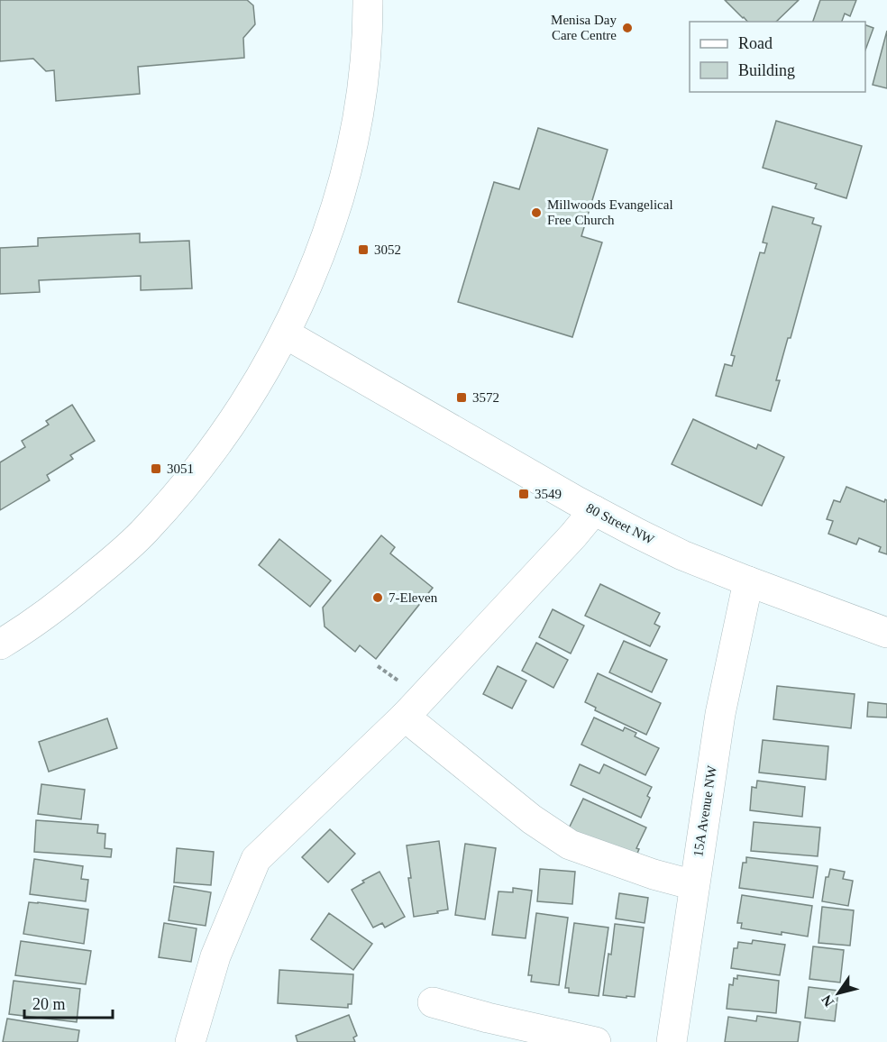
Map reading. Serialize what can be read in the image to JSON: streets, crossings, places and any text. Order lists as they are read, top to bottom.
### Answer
{
  "streets": {
    "street": ["80 Street NW", "15A Avenue NW"]
  },
  "crossings": [
    ["80 Street NW", "15A Avenue NW"]
  ],
  "places": {
    "other": ["Menisa Day Care Centre", "Millwoods Evangelical Free Church", "7-Eleven"],
    "transit": [
      "3052",
      "3572",
      "3051",
      "3549"
    ]
  },
  "legend": ["Road", "Building"],
  "scale_bar": "20 m",
  "north": "bottom left"
}
